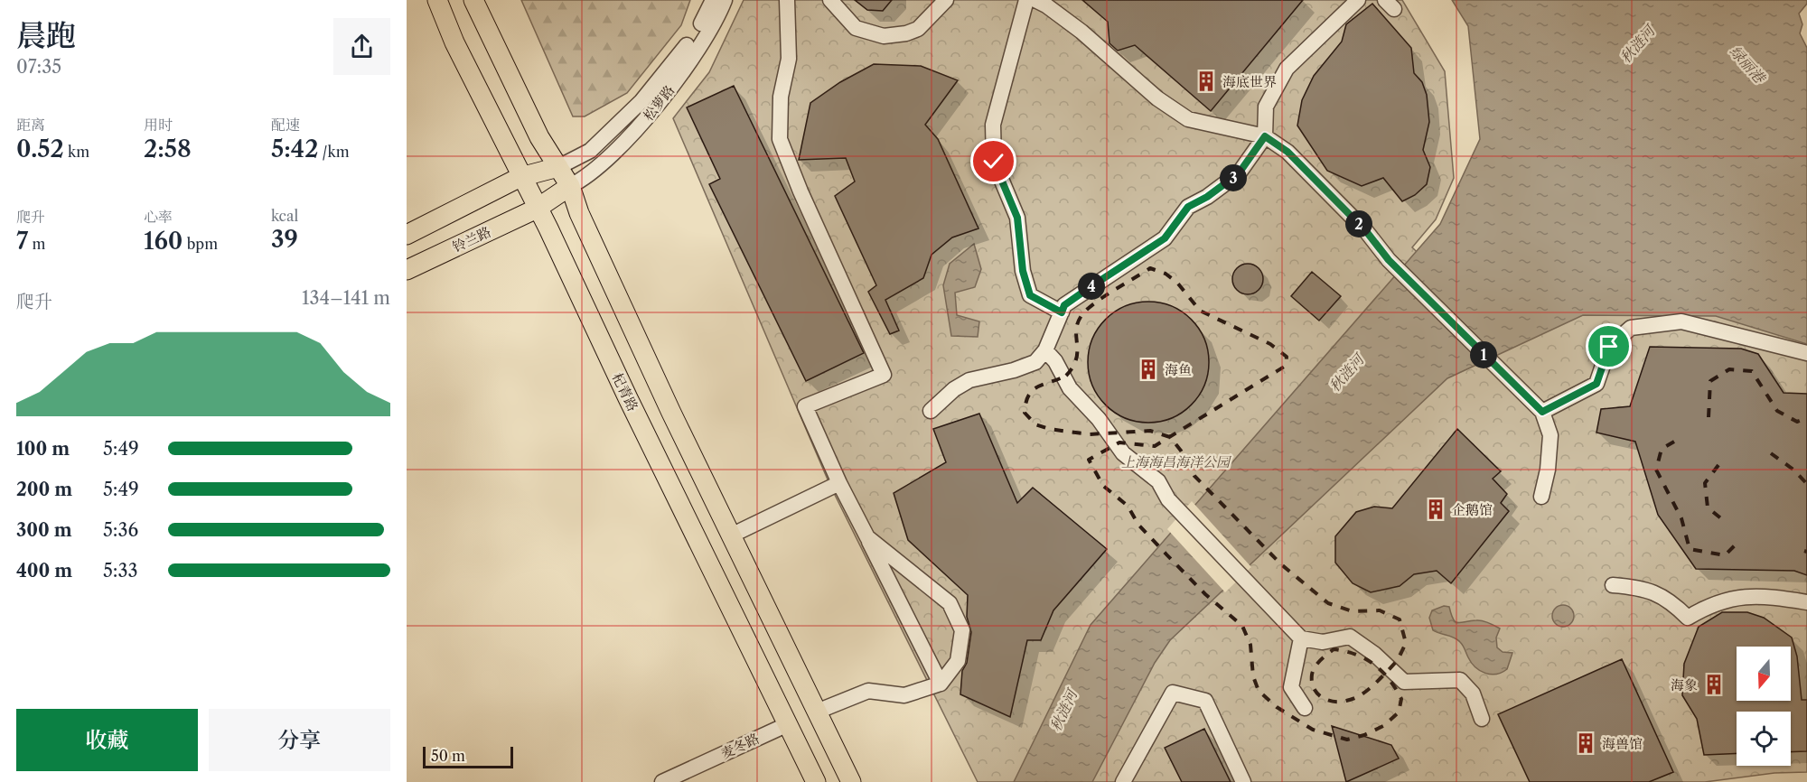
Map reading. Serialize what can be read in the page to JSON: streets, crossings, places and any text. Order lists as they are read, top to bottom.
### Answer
{
  "streets": {
    "main road": ["铃兰路", "杞青路"],
    "street": ["松萝路", "麦冬路"]
  },
  "crossings": [
    ["松萝路", "铃兰路"],
    ["铃兰路", "杞青路"],
    ["杞青路", "麦冬路"]
  ],
  "water": ["秋涟河", "绿丽港"],
  "parks": ["上海海昌海洋公园"],
  "places": {
    "building": [
      "海底世界",
      "海鱼",
      "企鹅馆",
      "海象",
      "海兽馆"
    ]
  },
  "scale_bar": "50 m",
  "north": "bottom",
  "page": {
    "heading": ["晨跑", "07:35"],
    "stats": [
      ["距离", "0.52 km"],
      ["用时", "2:58"],
      ["配速", "5:42 /km"],
      ["爬升", "7 m"],
      ["心率", "160 bpm"],
      ["kcal", "39"]
    ],
    "pins": [
      "3",
      "2",
      "4",
      "1"
    ],
    "chart": ["爬升", "134–141 m"],
    "list": [
      {
        "name": "100 m",
        "note": "5:49"
      },
      {
        "name": "200 m",
        "note": "5:49"
      },
      {
        "name": "300 m",
        "note": "5:36"
      },
      {
        "name": "400 m",
        "note": "5:33"
      }
    ],
    "buttons": ["收藏", "分享"],
    "scale": "50 m"
  }
}
